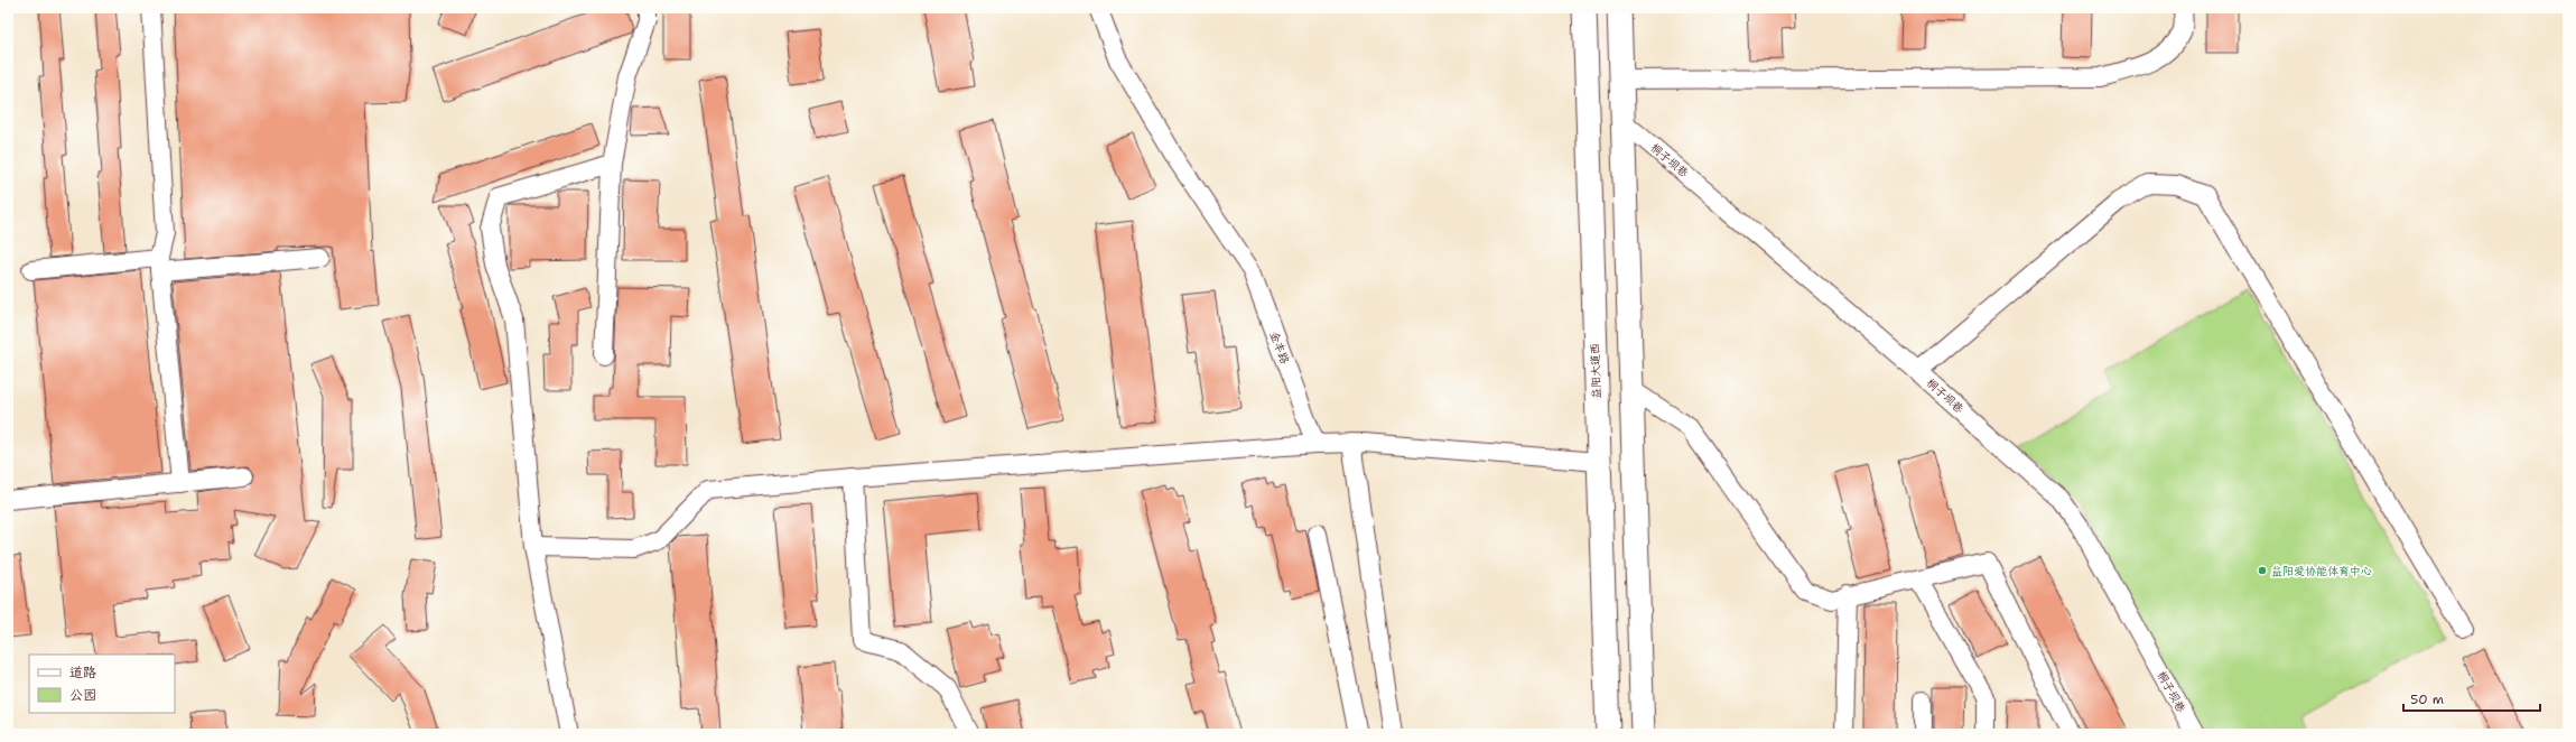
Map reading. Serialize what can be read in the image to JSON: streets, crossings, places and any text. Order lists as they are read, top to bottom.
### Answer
{
  "streets": {
    "main road": ["益阳大道西"],
    "street": ["桐子坝巷", "金丰路"]
  },
  "places": ["益阳爱协能体育中心"],
  "legend": ["道路", "公园"],
  "scale_bar": "50 m"
}
